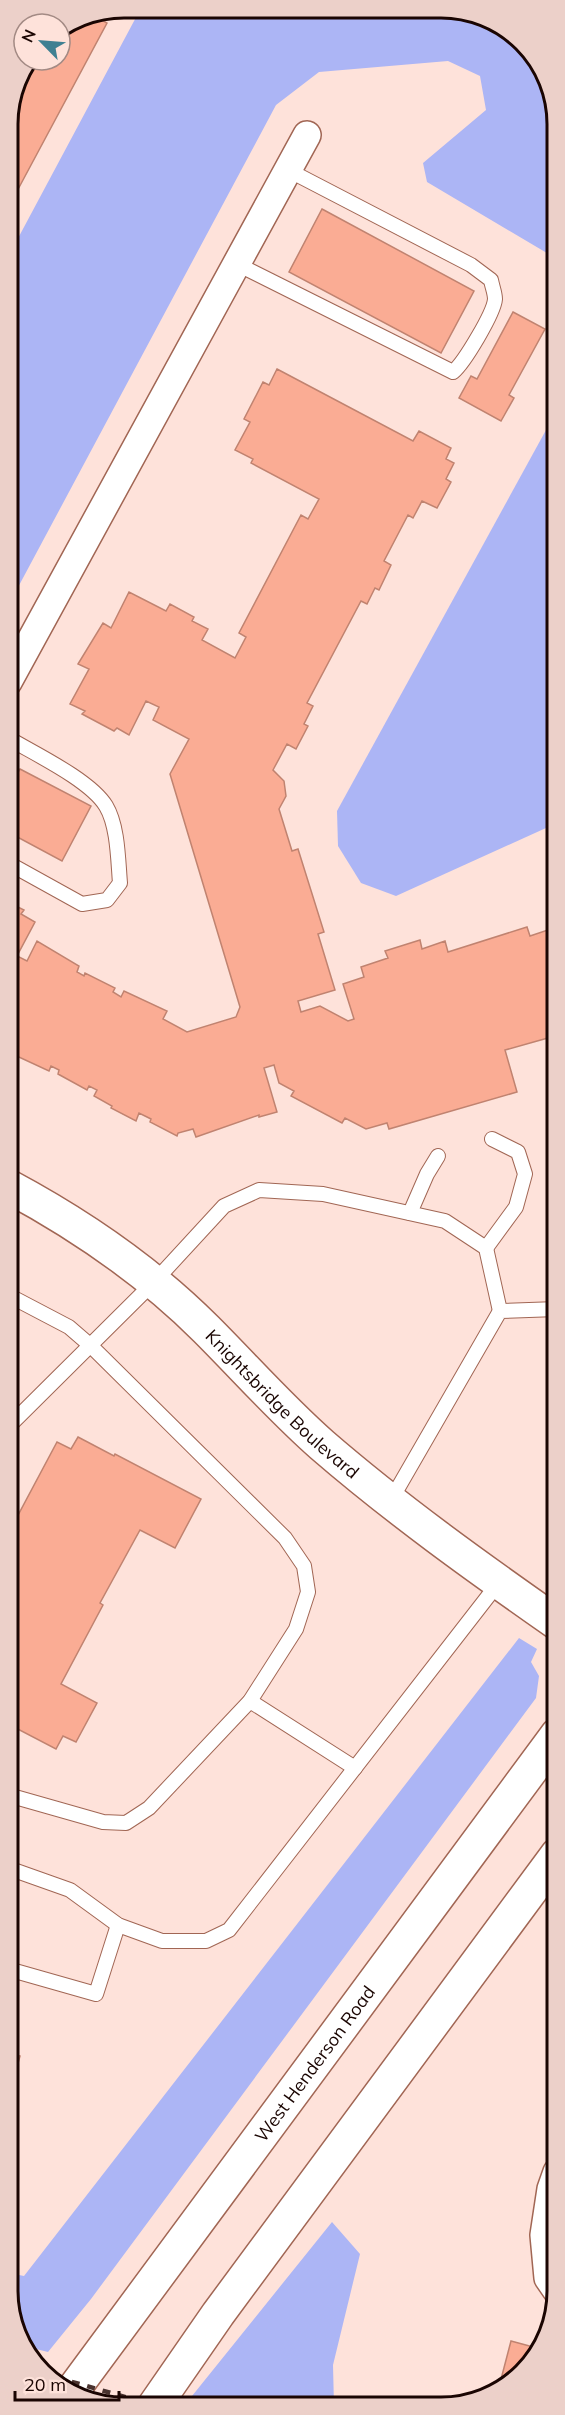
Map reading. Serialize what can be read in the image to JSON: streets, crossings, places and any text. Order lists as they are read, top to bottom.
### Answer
{
  "streets": {
    "main road": ["Knightsbridge Boulevard", "West Henderson Road"]
  },
  "scale_bar": "20 m",
  "north": "top left"
}
